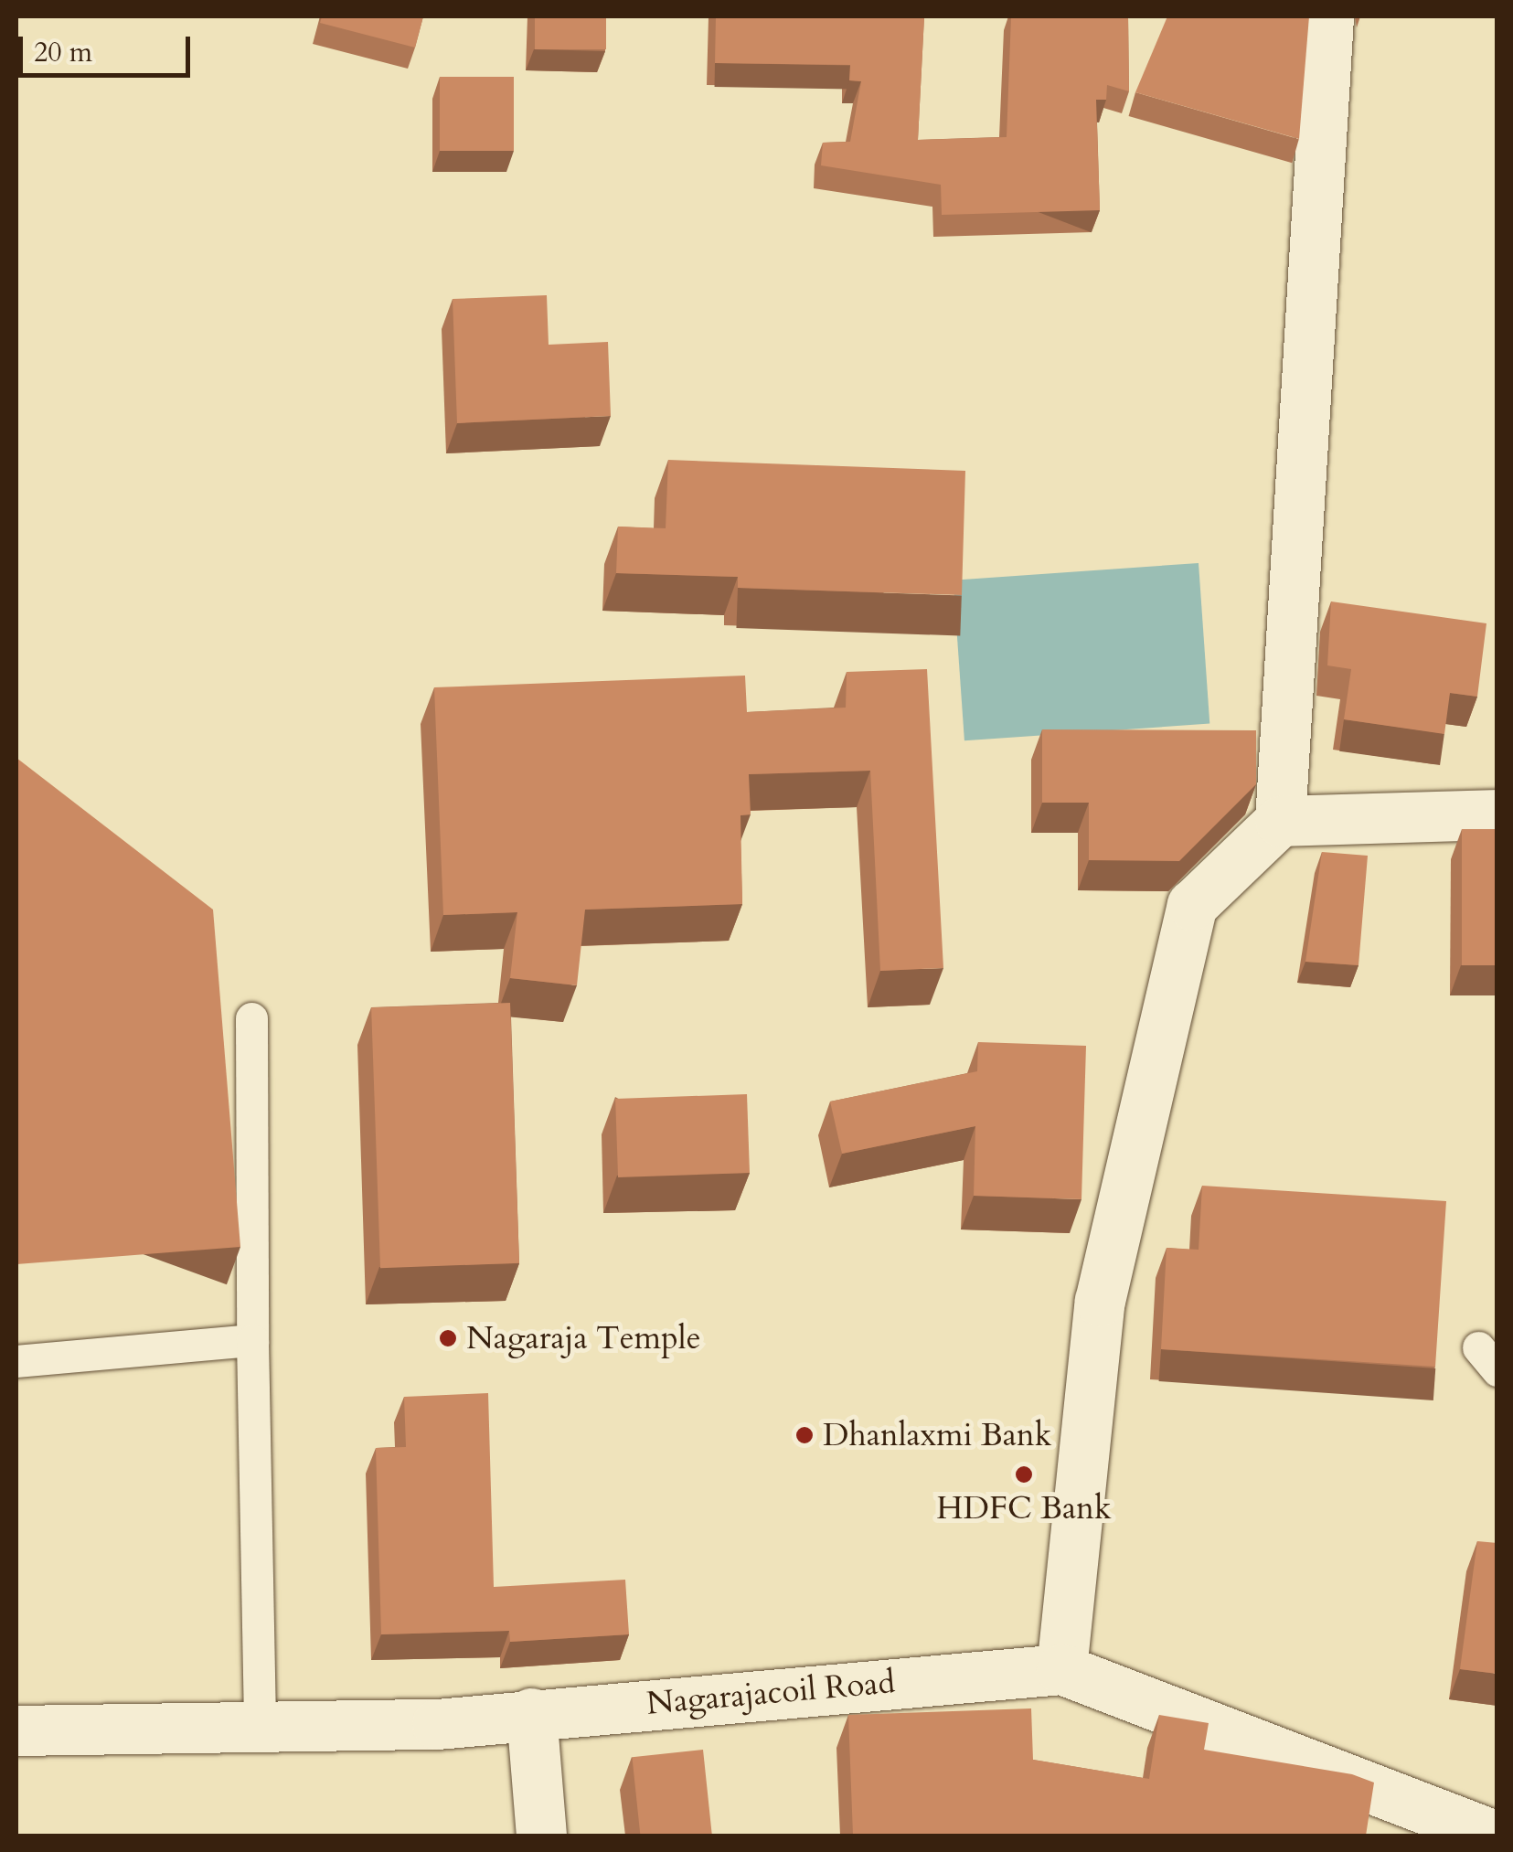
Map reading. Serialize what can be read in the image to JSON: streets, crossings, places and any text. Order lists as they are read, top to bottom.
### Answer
{
  "streets": {
    "street": ["Nagarajacoil Road"]
  },
  "places": ["Nagaraja Temple", "Dhanlaxmi Bank", "HDFC Bank"],
  "scale_bar": "20 m"
}
